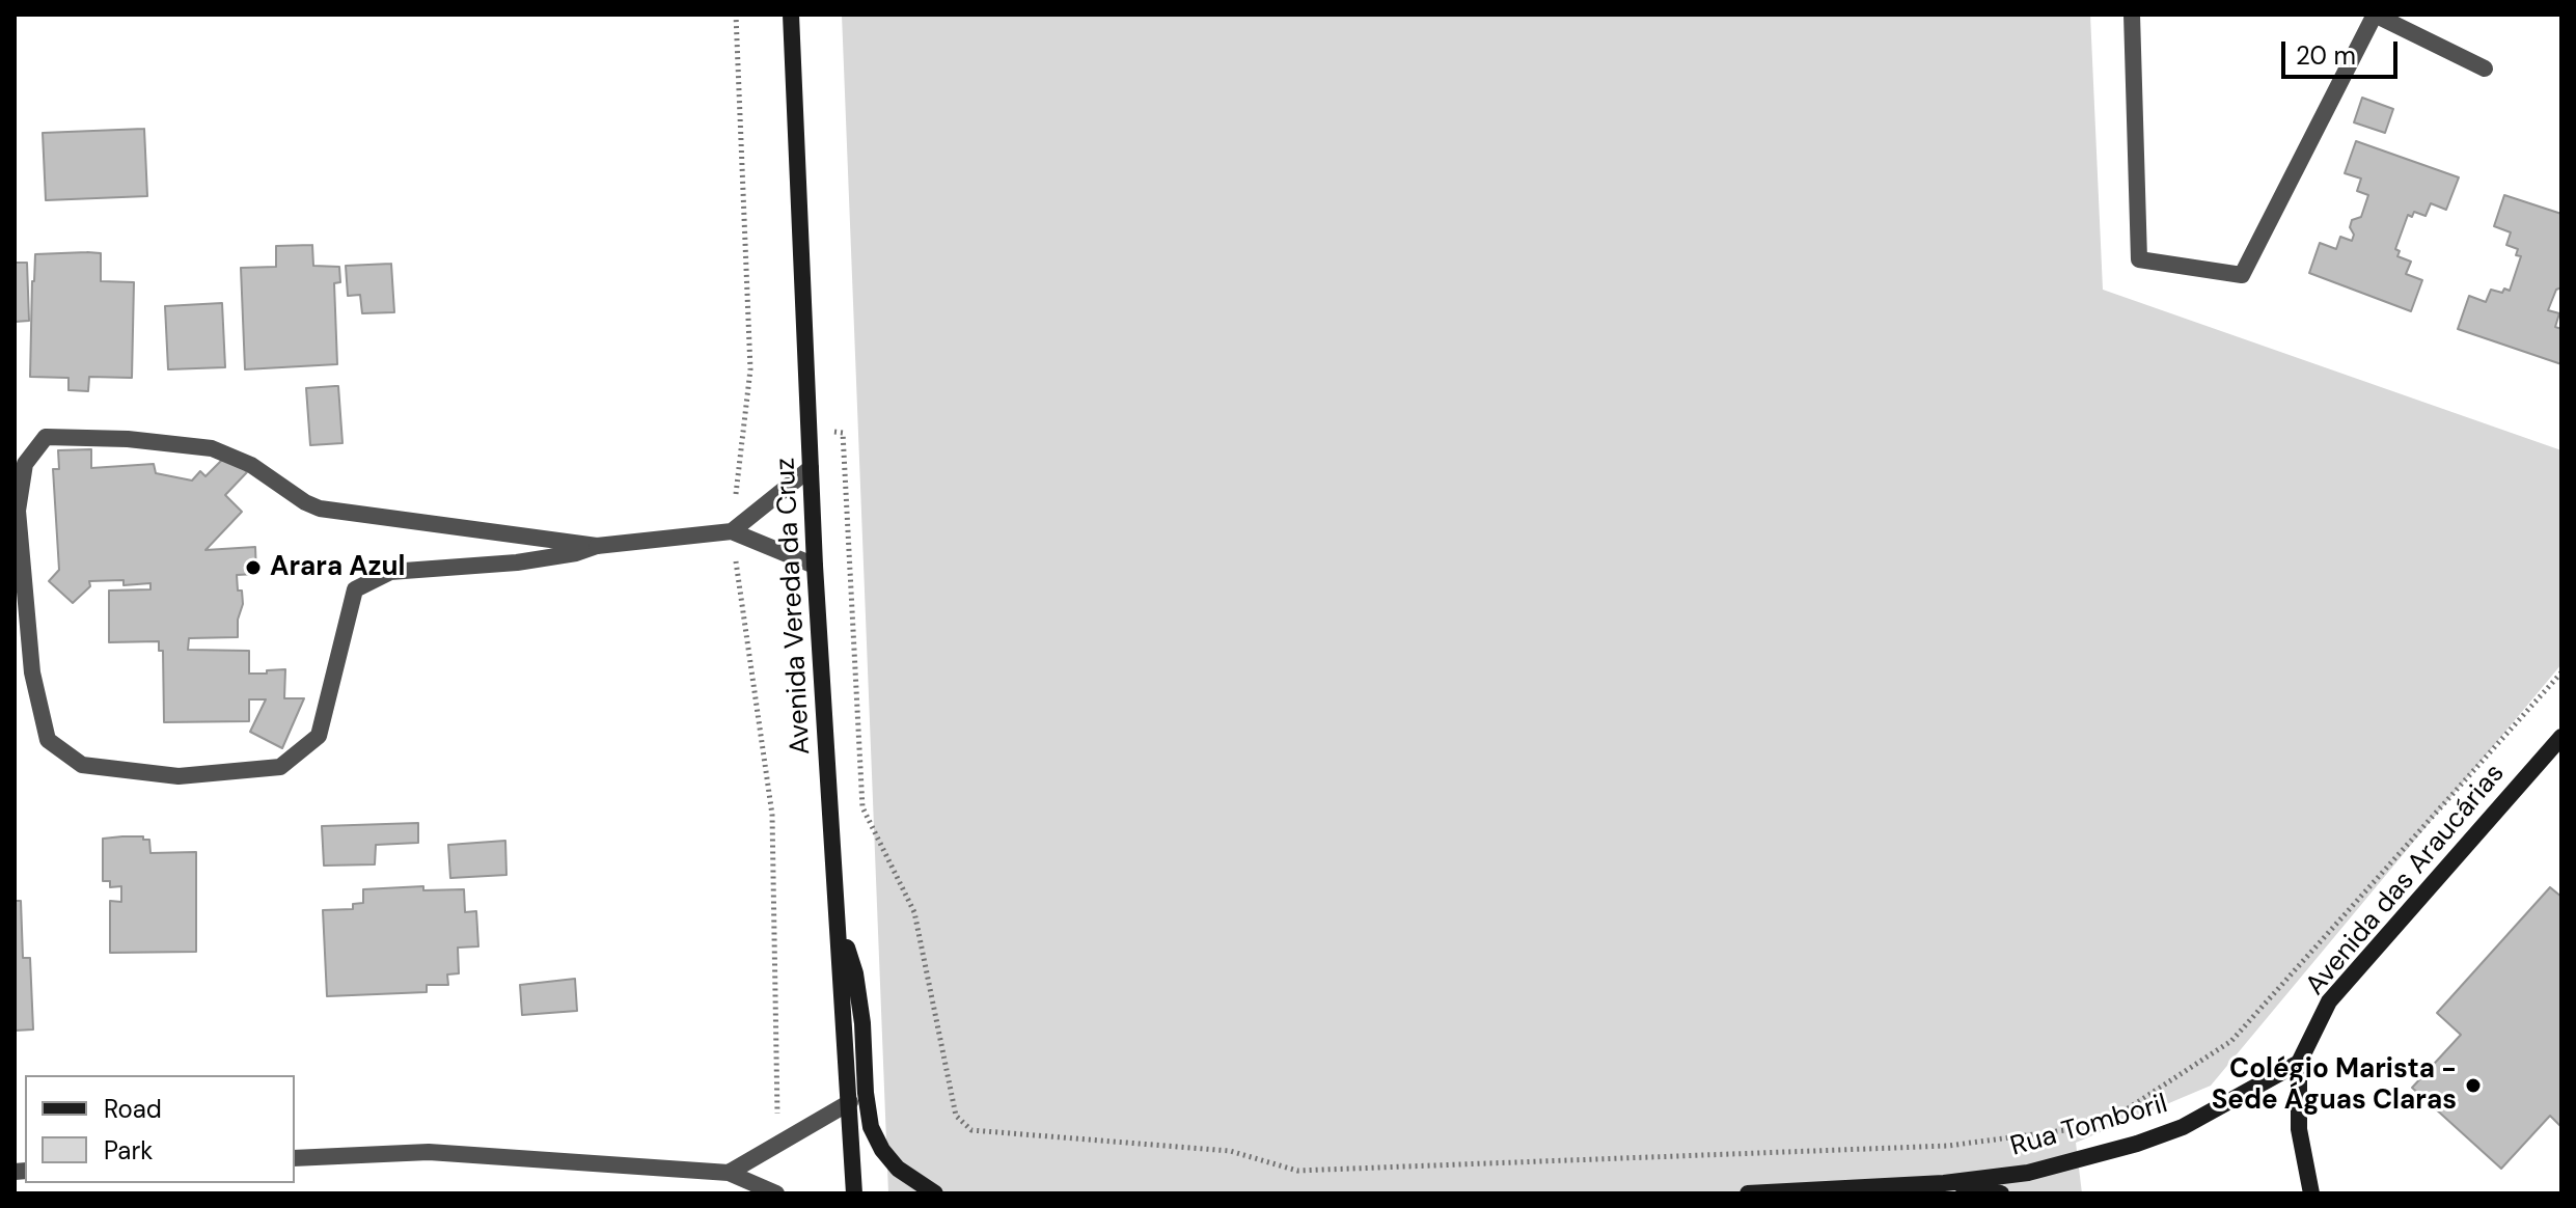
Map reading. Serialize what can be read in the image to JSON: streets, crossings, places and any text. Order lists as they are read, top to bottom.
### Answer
{
  "streets": {
    "street": ["Avenida Vereda da Cruz", "Avenida das Araucárias", "Rua Tomboril"]
  },
  "crossings": [
    ["Avenida das Araucárias", "Rua Tomboril"]
  ],
  "places": ["Arara Azul", "Colégio Marista - Sede Águas Claras"],
  "legend": ["Road", "Park"],
  "scale_bar": "20 m"
}
